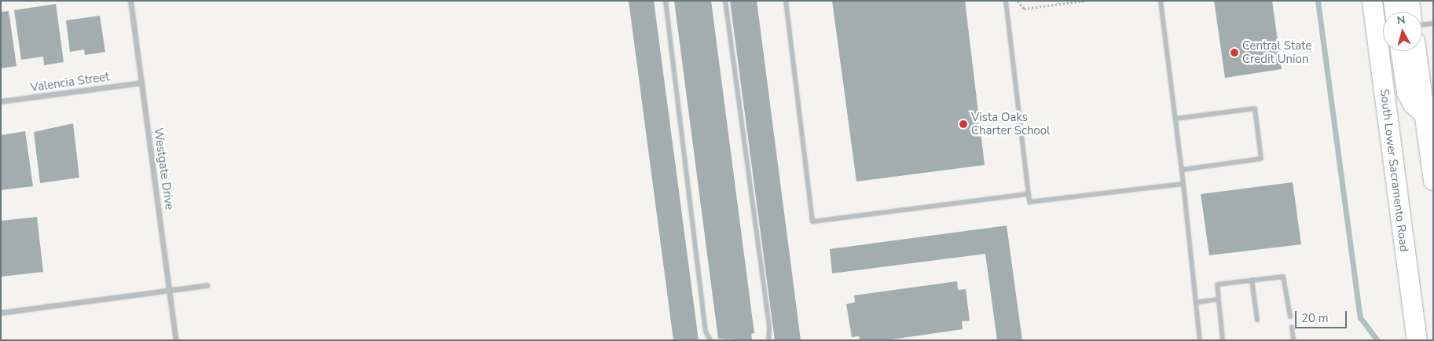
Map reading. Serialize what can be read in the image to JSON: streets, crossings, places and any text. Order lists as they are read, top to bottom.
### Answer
{
  "streets": {
    "main road": ["South Lower Sacramento Road"],
    "street": ["Valencia Street", "Westgate Drive"]
  },
  "crossings": [
    ["Valencia Street", "Westgate Drive"]
  ],
  "places": ["Central State Credit Union", "Vista Oaks Charter School"],
  "scale_bar": "20 m",
  "north": "top"
}
